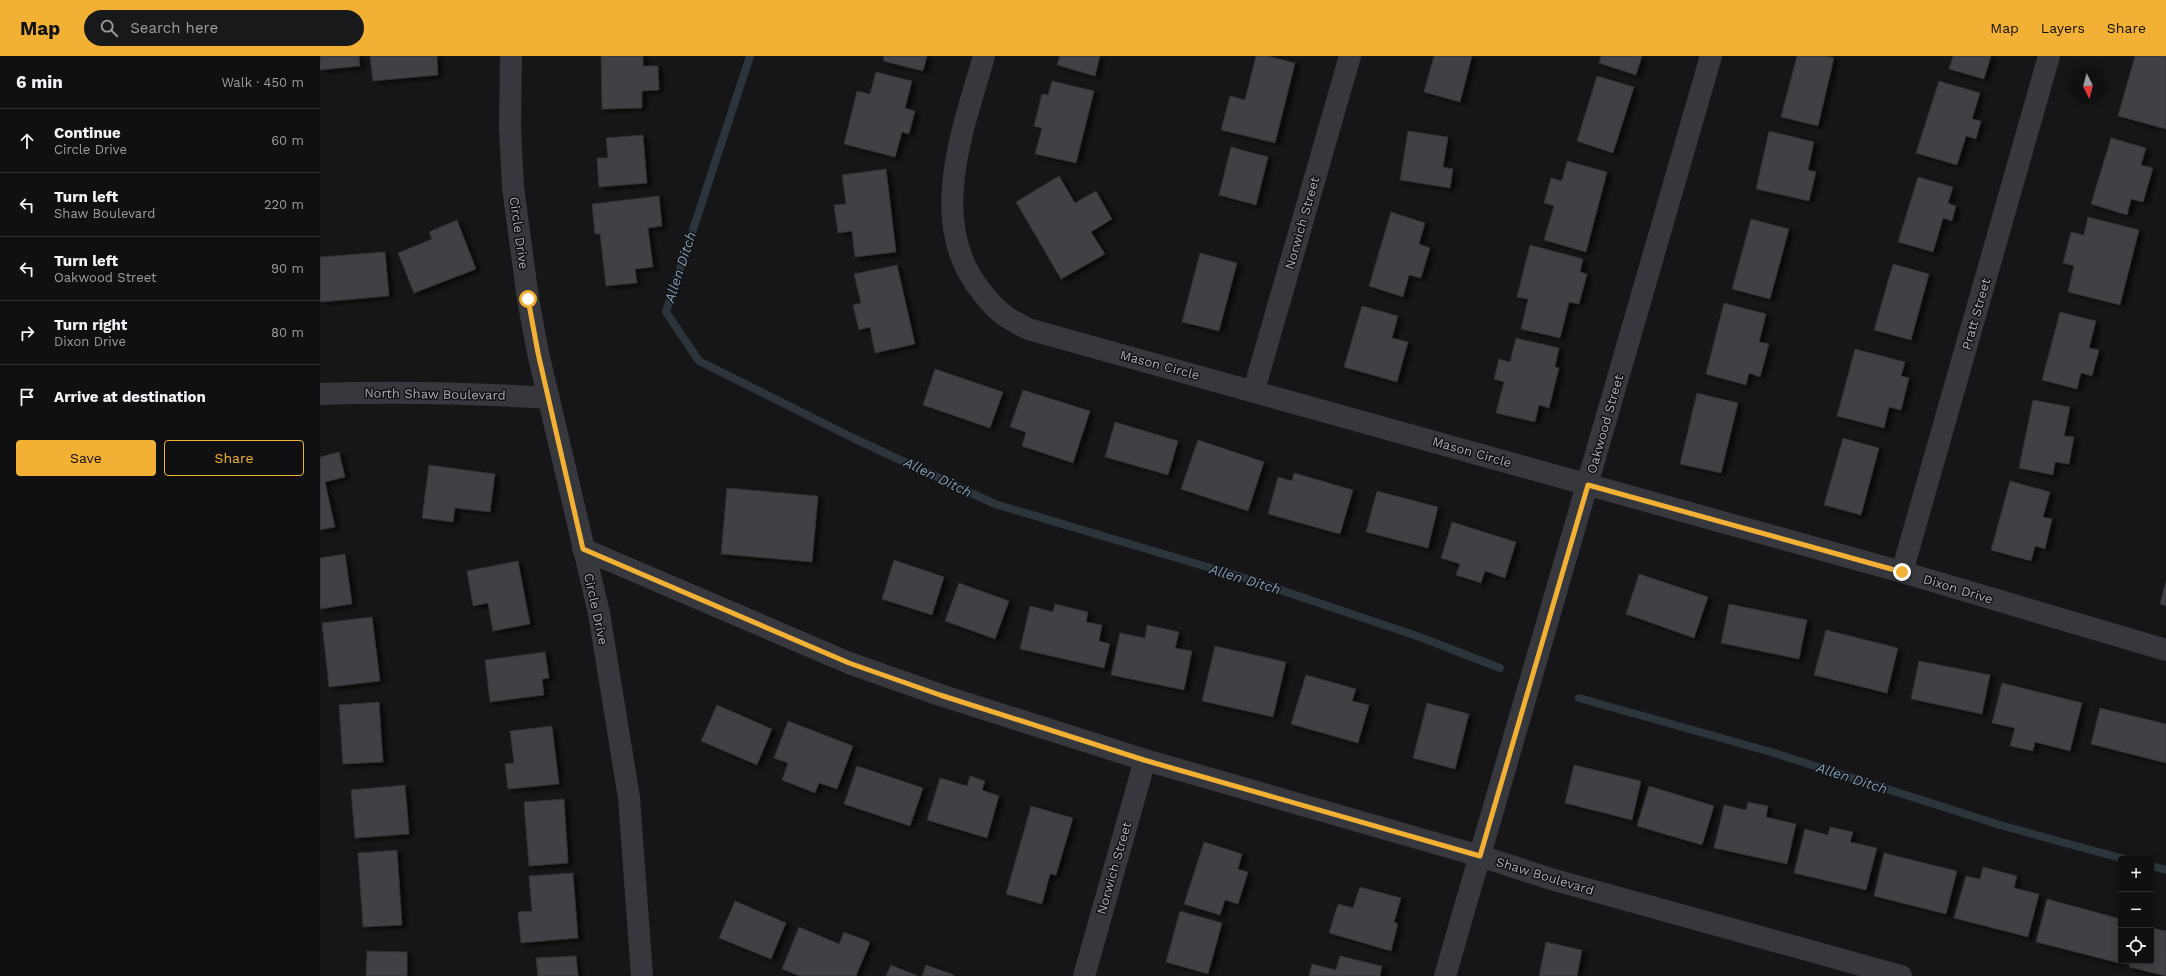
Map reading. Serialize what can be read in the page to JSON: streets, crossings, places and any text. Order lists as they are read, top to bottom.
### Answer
{
  "streets": {
    "street": [
      "Norwich Street",
      "Circle Drive",
      "Pratt Street",
      "Mason Circle",
      "North Shaw Boulevard",
      "Oakwood Street",
      "Dixon Drive",
      "Shaw Boulevard"
    ]
  },
  "crossings": [
    ["Norwich Street", "Mason Circle"],
    ["Norwich Street", "Shaw Boulevard"],
    ["Circle Drive", "North Shaw Boulevard"],
    ["Circle Drive", "Shaw Boulevard"],
    ["Pratt Street", "Dixon Drive"],
    ["Mason Circle", "Oakwood Street"],
    ["Mason Circle", "Dixon Drive"],
    ["Oakwood Street", "Dixon Drive"],
    ["Oakwood Street", "Shaw Boulevard"]
  ],
  "water": ["Allen Ditch"],
  "north": "bottom",
  "page": {
    "header": "Map",
    "search": "Search here",
    "nav": ["Map", "Layers", "Share"],
    "heading": ["6 min", "Walk · 450 m"],
    "list": [
      ["Continue", "Circle Drive", "60 m"],
      ["Turn left", "Shaw Boulevard", "220 m"],
      ["Turn left", "Oakwood Street", "90 m"],
      ["Turn right", "Dixon Drive", "80 m"],
      "Arrive at destination"
    ],
    "buttons": ["Save", "Share"],
    "map_buttons": ["+", "−"]
  }
}
